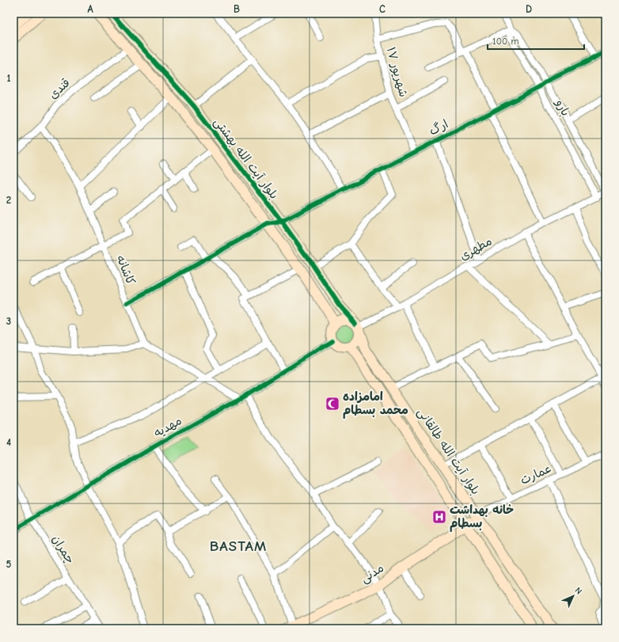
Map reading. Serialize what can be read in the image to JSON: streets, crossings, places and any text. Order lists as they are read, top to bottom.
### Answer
{
  "streets": {
    "street": [
      "۱۷ شهریور",
      "قندی",
      "بارو",
      "ارگ",
      "بلوار آیت الله بهشتی",
      "مطهری",
      "کاشانه",
      "مهدیه",
      "بلوار آیت الله طالقانی",
      "عمارت",
      "چمران",
      "مدنی"
    ]
  },
  "crossings": [
    ["۱۷ شهریور", "ارگ"],
    ["قندی", "بلوار آیت الله بهشتی"],
    ["قندی", "کاشانه"],
    ["بارو", "ارگ"],
    ["بارو", "مطهری"],
    ["ارگ", "بلوار آیت الله بهشتی"],
    ["بلوار آیت الله بهشتی", "مطهری"],
    ["بلوار آیت الله بهشتی", "مهدیه"],
    ["بلوار آیت الله بهشتی", "بلوار آیت الله طالقانی"],
    ["مطهری", "مهدیه"],
    ["مطهری", "بلوار آیت الله طالقانی"],
    ["مهدیه", "بلوار آیت الله طالقانی"],
    ["مهدیه", "چمران"],
    ["بلوار آیت الله طالقانی", "عمارت"],
    ["بلوار آیت الله طالقانی", "مدنی"],
    ["عمارت", "مدنی"]
  ],
  "districts": ["BASTAM"],
  "places": {
    "mosque": ["امامزاده محمد بسطام"],
    "hospital": ["خانه بهداشت بسطام"]
  },
  "scale_bar": "100 m",
  "north": "top right",
  "grid": {
    "columns": [
      "A",
      "B",
      "C",
      "D"
    ],
    "rows": [
      "1",
      "2",
      "3",
      "4",
      "5"
    ]
  }
}
